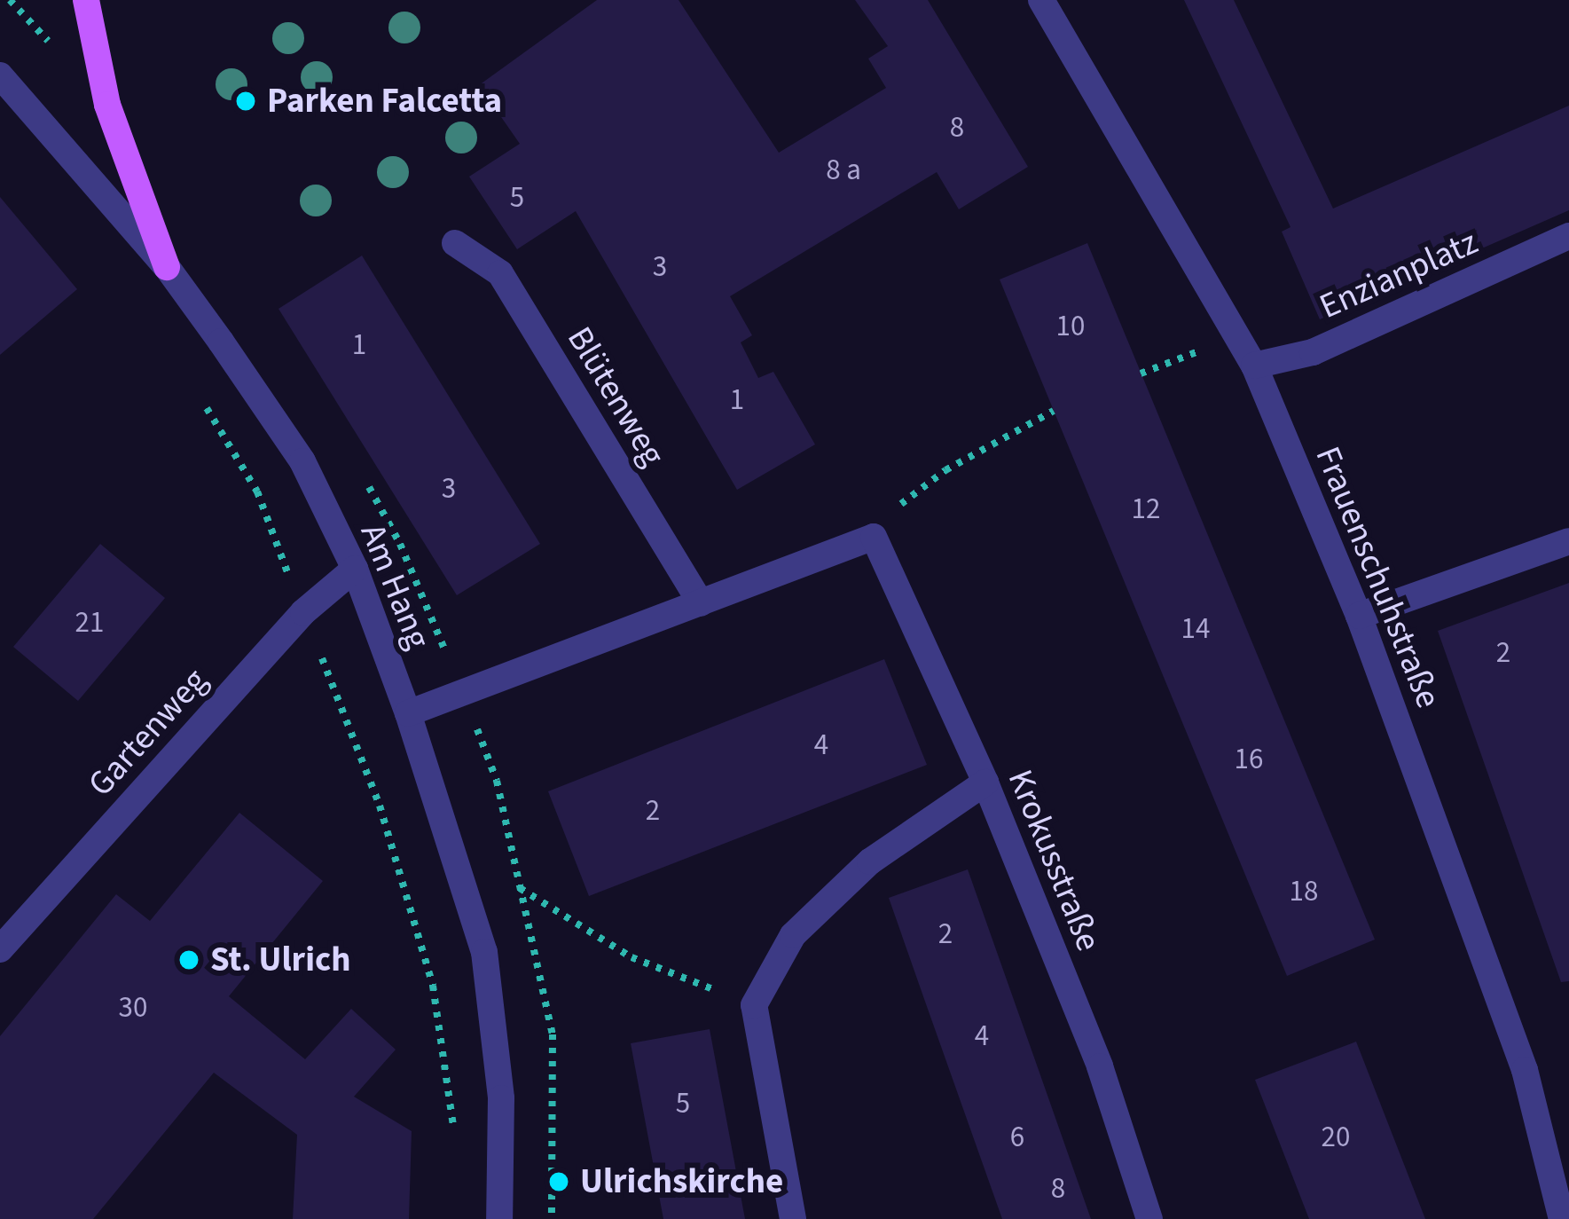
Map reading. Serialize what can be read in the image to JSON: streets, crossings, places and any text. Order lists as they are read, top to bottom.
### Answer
{
  "streets": {
    "street": [
      "Enzianplatz",
      "Blütenweg",
      "Frauenschuhstraße",
      "Am Hang",
      "Gartenweg",
      "Krokusstraße"
    ]
  },
  "crossings": [
    ["Enzianplatz", "Frauenschuhstraße"],
    ["Am Hang", "Gartenweg"]
  ],
  "places": ["Parken Falcetta", "St. Ulrich", "Ulrichskirche"],
  "house_numbers": [
    "8",
    "8 a",
    "5",
    "3",
    "10",
    "1",
    "1",
    "3",
    "12",
    "21",
    "14",
    "2",
    "4",
    "16",
    "2",
    "18",
    "2",
    "30",
    "4",
    "5",
    "6",
    "20",
    "8"
  ]
}
